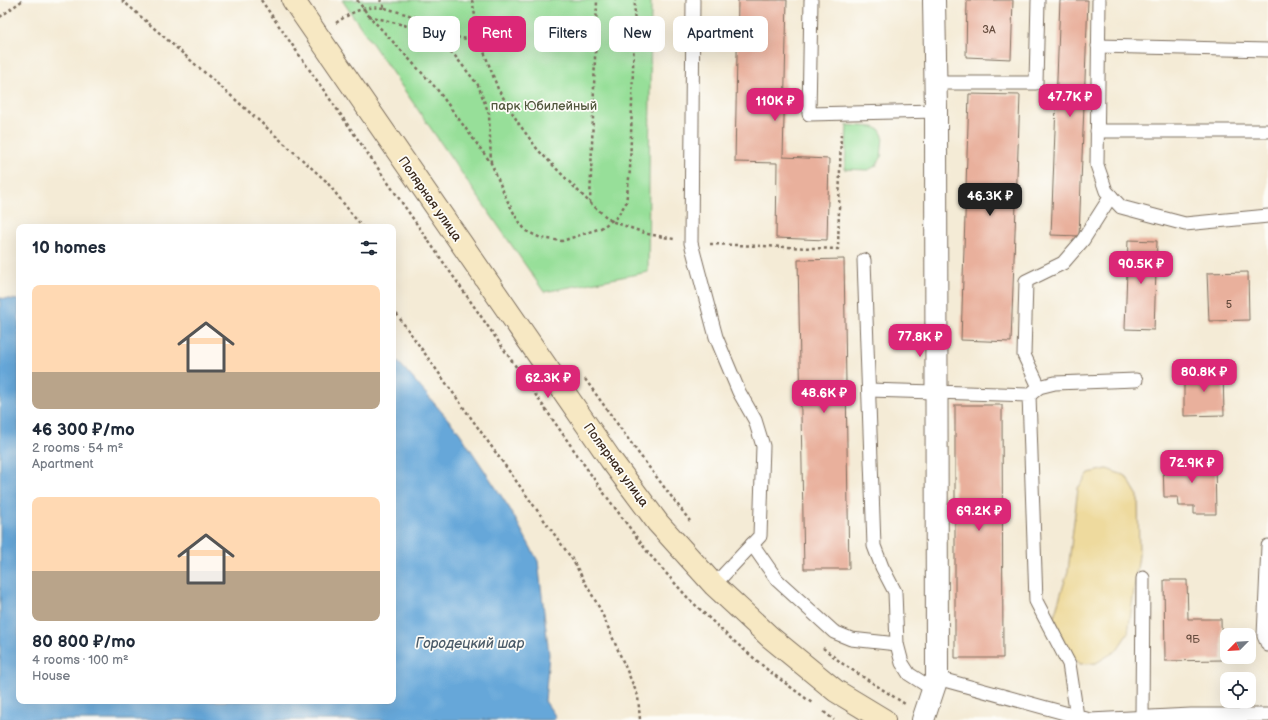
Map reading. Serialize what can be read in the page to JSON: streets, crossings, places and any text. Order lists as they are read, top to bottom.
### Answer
{
  "streets": {
    "main road": ["Полярная улица"]
  },
  "water": ["Городецкий шар"],
  "parks": ["парк Юбилейный"],
  "house_numbers": ["3А", "5", "9Б"],
  "north": "bottom left",
  "page": {
    "chip": [
      "Buy",
      "Rent",
      "Filters",
      "New",
      "Apartment"
    ],
    "price": [
      "47.7K ₽",
      "110K ₽",
      "46.3K ₽",
      "90.5K ₽",
      "77.8K ₽",
      "80.8K ₽",
      "62.3K ₽",
      "48.6K ₽",
      "72.9K ₽",
      "69.2K ₽"
    ],
    "heading": "10 homes",
    "list": [
      {
        "name": "46 300 ₽/mo",
        "note": "2 rooms · 54 m² · Apartment"
      },
      {
        "name": "80 800 ₽/mo",
        "note": "4 rooms · 100 m² · House"
      }
    ]
  }
}
